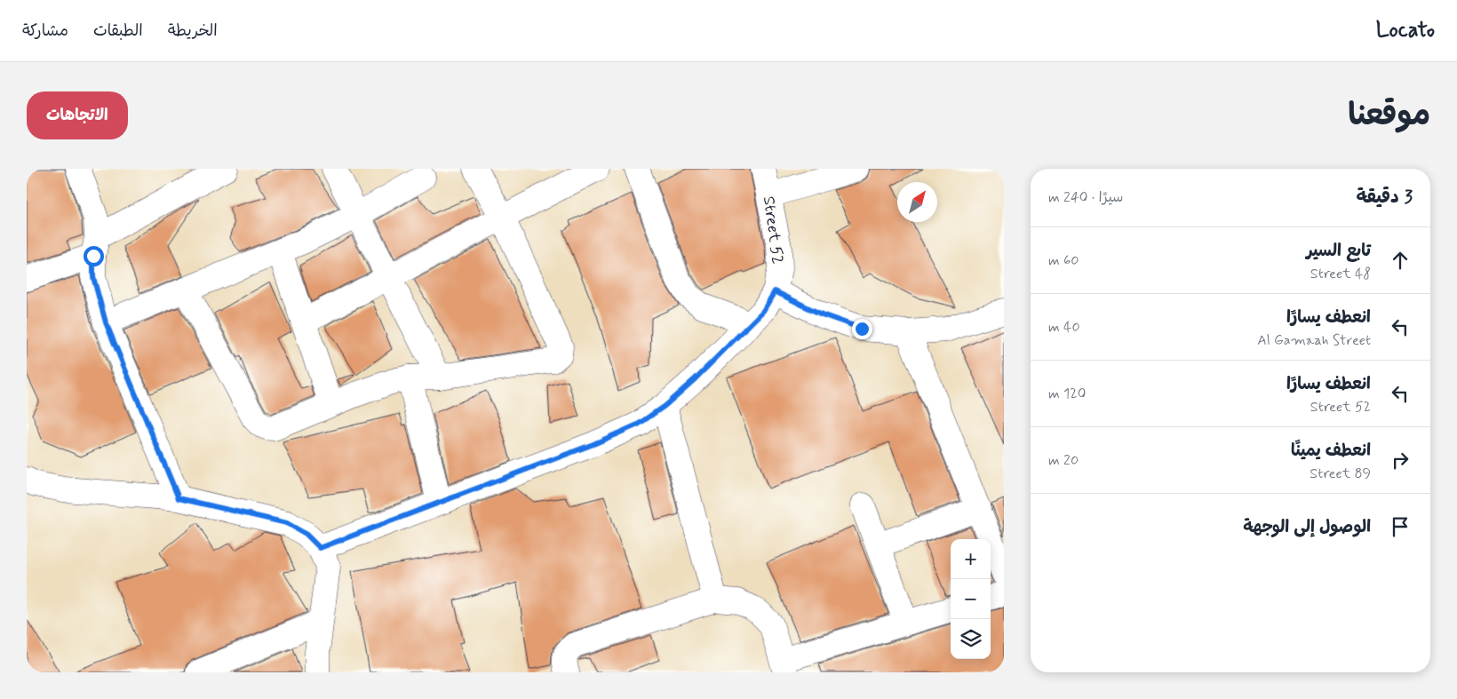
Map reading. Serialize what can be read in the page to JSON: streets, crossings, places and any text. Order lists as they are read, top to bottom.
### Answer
{
  "streets": {
    "street": ["Street 52"]
  },
  "north": "top right",
  "page": {
    "header": "Locato",
    "nav": ["الخريطة", "الطبقات", "مشاركة"],
    "title": "موقعنا",
    "buttons": "الاتجاهات",
    "heading": ["3 دقيقة", "سيرًا · 240 m"],
    "list": [
      ["تابع السير", "Street 48", "60 m"],
      ["انعطف يسارًا", "Al Gamaah Street", "40 m"],
      ["انعطف يسارًا", "Street 52", "120 m"],
      ["انعطف يمينًا", "Street 89", "20 m"],
      "الوصول إلى الوجهة"
    ],
    "map_buttons": ["+", "−"]
  }
}
